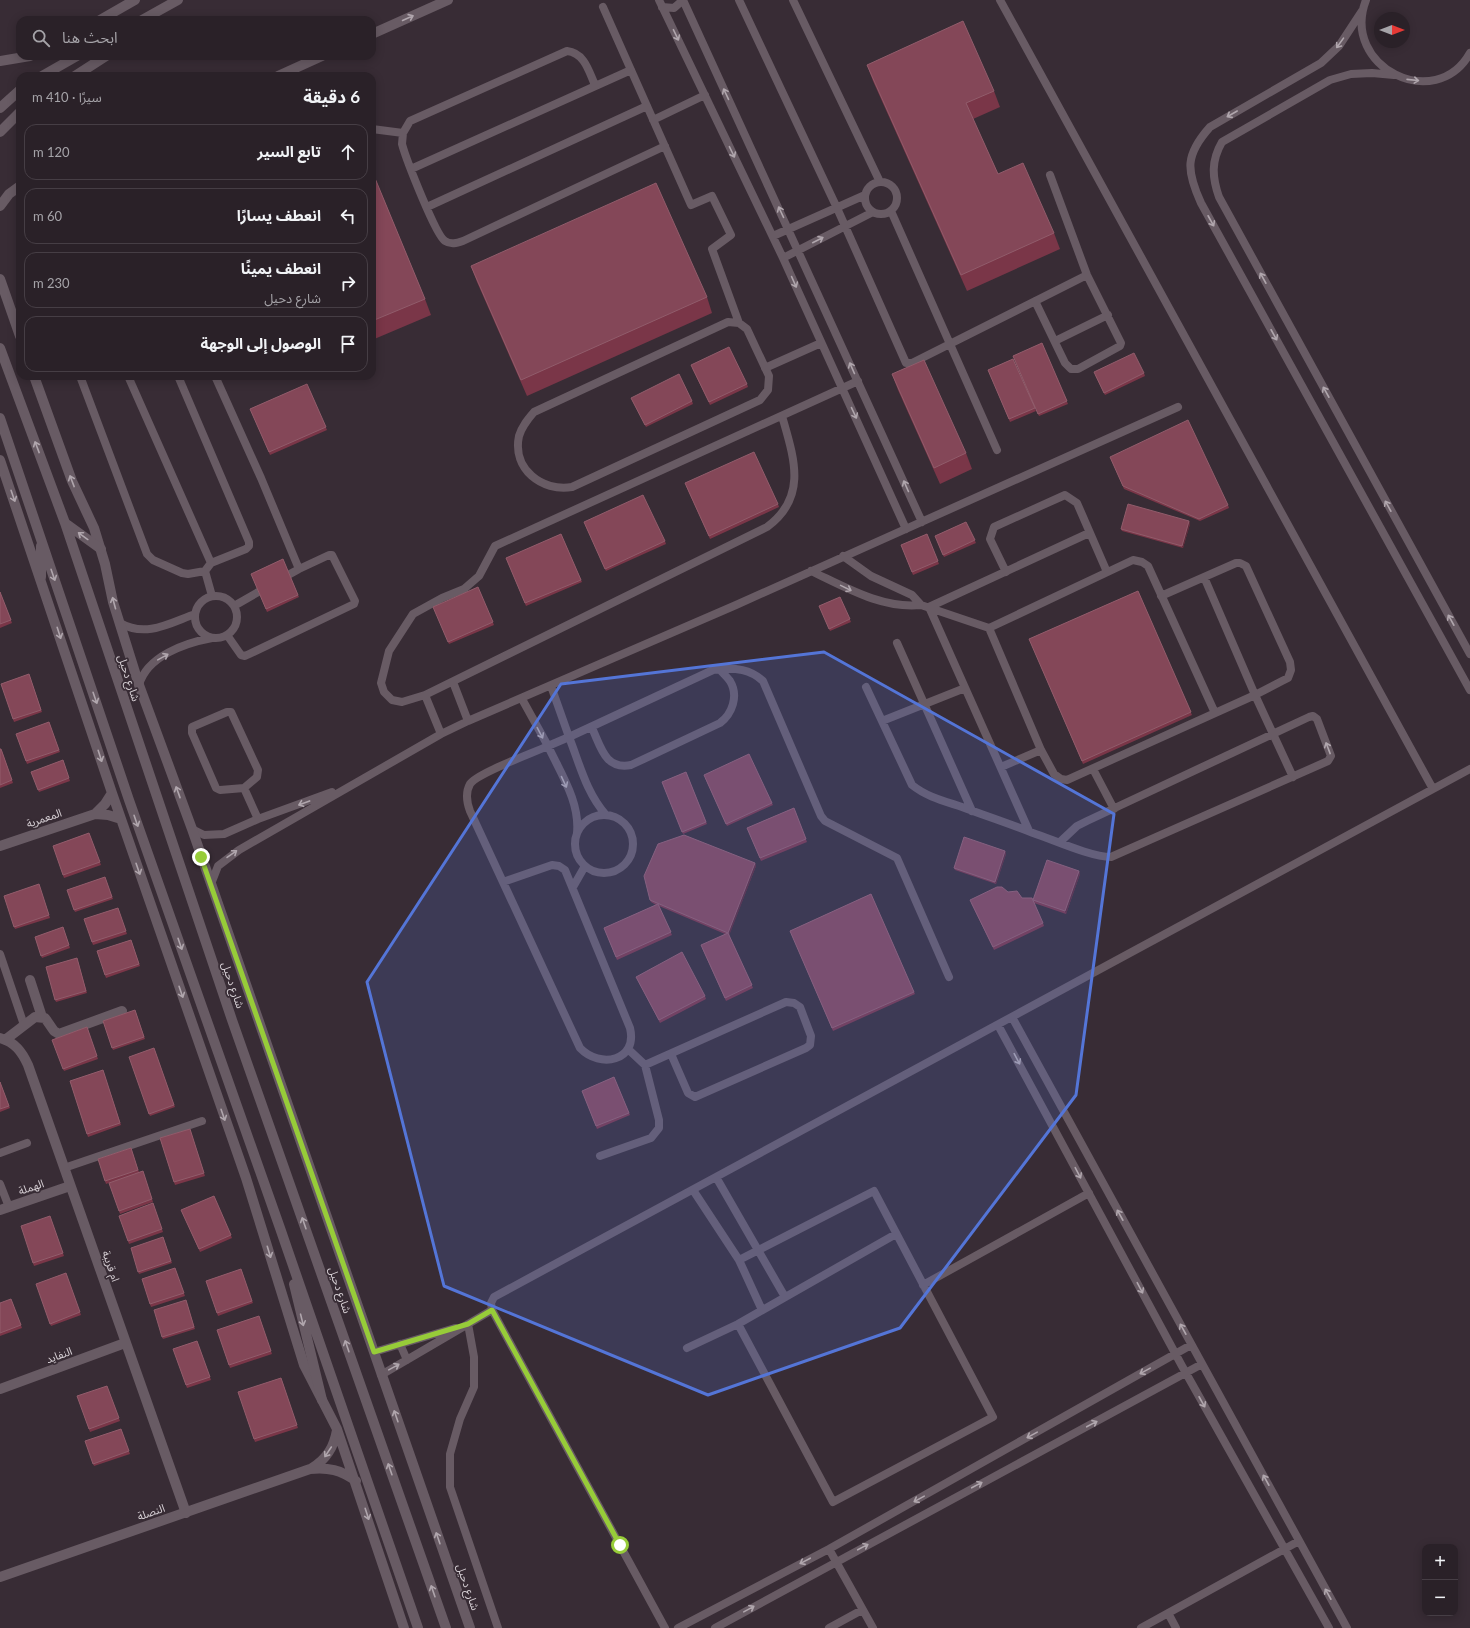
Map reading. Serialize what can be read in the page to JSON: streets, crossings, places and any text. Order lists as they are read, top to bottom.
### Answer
{
  "streets": {
    "street": [
      "شارع دحيل",
      "المعمرية",
      "الهملة",
      "ام قريبة",
      "النفايد",
      "النصلة"
    ]
  },
  "crossings": [
    ["الهملة", "ام قريبة"],
    ["ام قريبة", "النفايد"],
    ["ام قريبة", "النصلة"]
  ],
  "north": "right",
  "page": {
    "search": "ابحث هنا",
    "heading": ["6 دقيقة", "سيرًا · 410 m"],
    "list": [
      ["تابع السير", "120 m"],
      ["انعطف يسارًا", "60 m"],
      ["انعطف يمينًا", "شارع دحيل", "230 m"],
      "الوصول إلى الوجهة"
    ],
    "map_buttons": ["+", "−"]
  }
}
